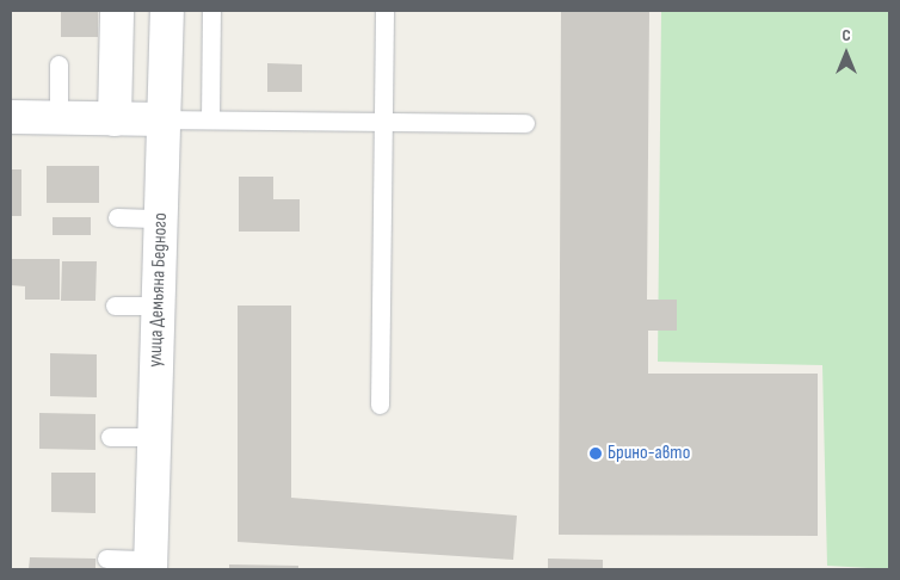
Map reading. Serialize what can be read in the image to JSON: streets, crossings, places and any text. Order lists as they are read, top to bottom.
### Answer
{
  "streets": {
    "main road": ["улица Демьяна Бедного"]
  },
  "places": ["Брино-авто"],
  "north": "top"
}
